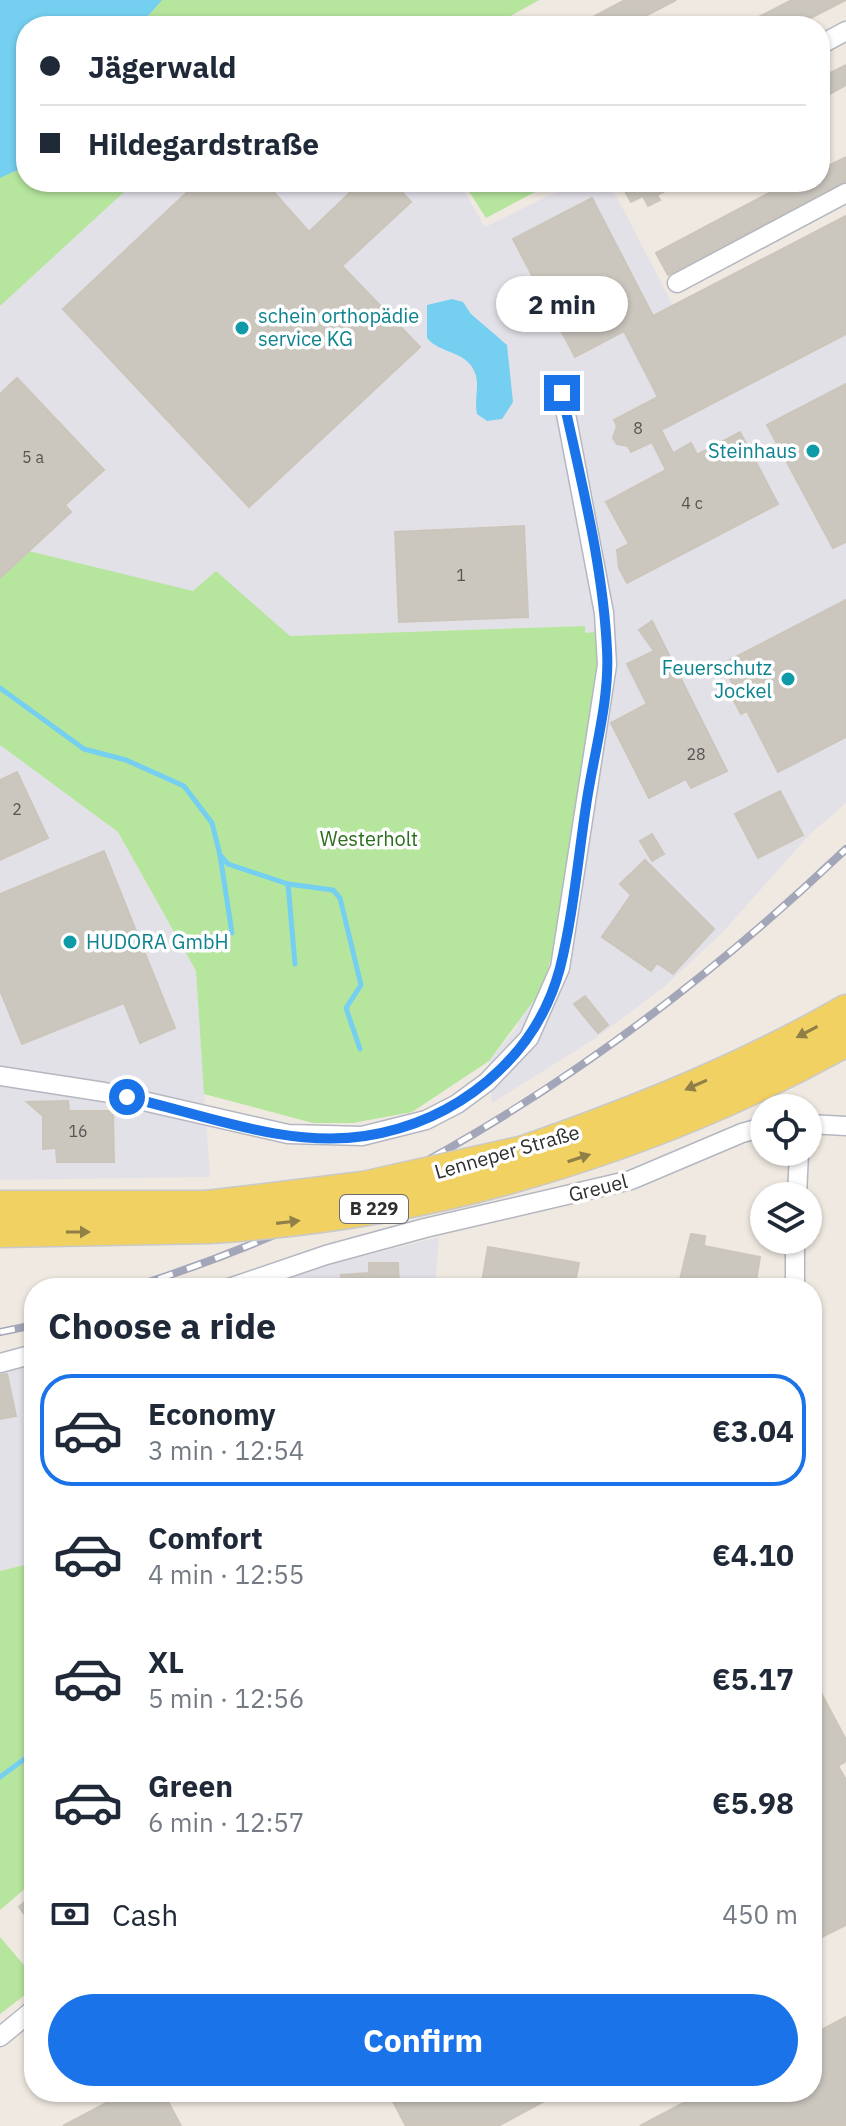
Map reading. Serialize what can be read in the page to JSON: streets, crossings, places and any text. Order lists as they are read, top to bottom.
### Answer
{
  "streets": {
    "main road": ["Lenneper Straße", "B 229"],
    "street": ["Greuel"]
  },
  "parks": ["Westerholt"],
  "places": [
    "schein orthopädie service KG",
    "Steinhaus",
    "Feuerschutz Jockel",
    "HUDORA GmbH"
  ],
  "house_numbers": [
    "8",
    "5 a",
    "4 c",
    "1",
    "28",
    "2",
    "16"
  ],
  "page": {
    "banner": ["Jägerwald", "Hildegardstraße"],
    "bubble": "2 min",
    "heading": "Choose a ride",
    "list": [
      {
        "name": "Economy",
        "note": "3 min · 12:54",
        "value": "€3.04"
      },
      {
        "name": "Comfort",
        "note": "4 min · 12:55",
        "value": "€4.10"
      },
      {
        "name": "XL",
        "note": "5 min · 12:56",
        "value": "€5.17"
      },
      {
        "name": "Green",
        "note": "6 min · 12:57",
        "value": "€5.98"
      }
    ],
    "pay": ["Cash", "450 m"],
    "buttons": "Confirm"
  }
}
